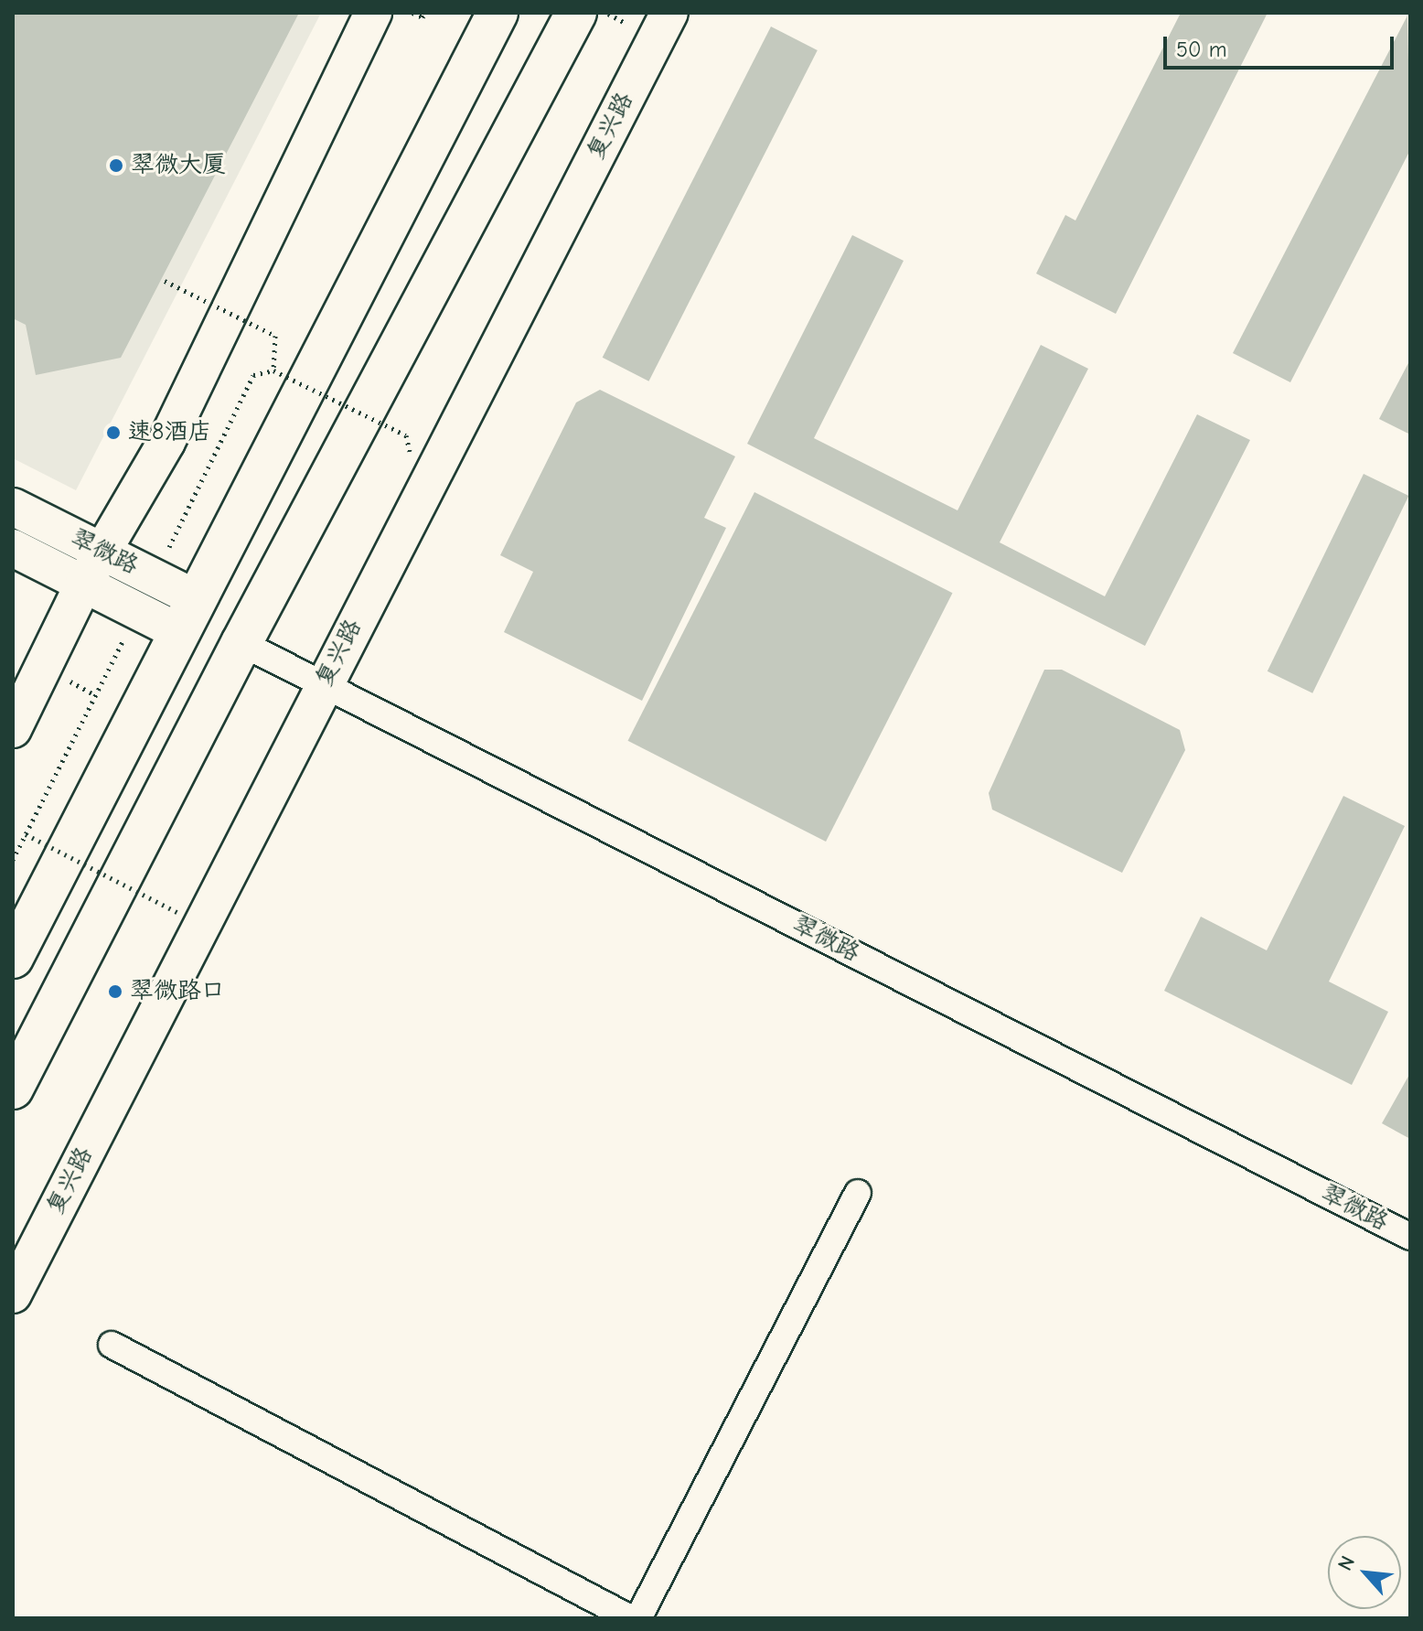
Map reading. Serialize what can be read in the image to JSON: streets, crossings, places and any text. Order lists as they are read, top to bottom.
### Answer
{
  "streets": {
    "street": ["复兴路", "翠微路"]
  },
  "crossings": [
    ["复兴路", "翠微路"]
  ],
  "places": ["翠微大厦", "速8酒店", "翠微路口"],
  "scale_bar": "50 m",
  "north": "top left"
}
